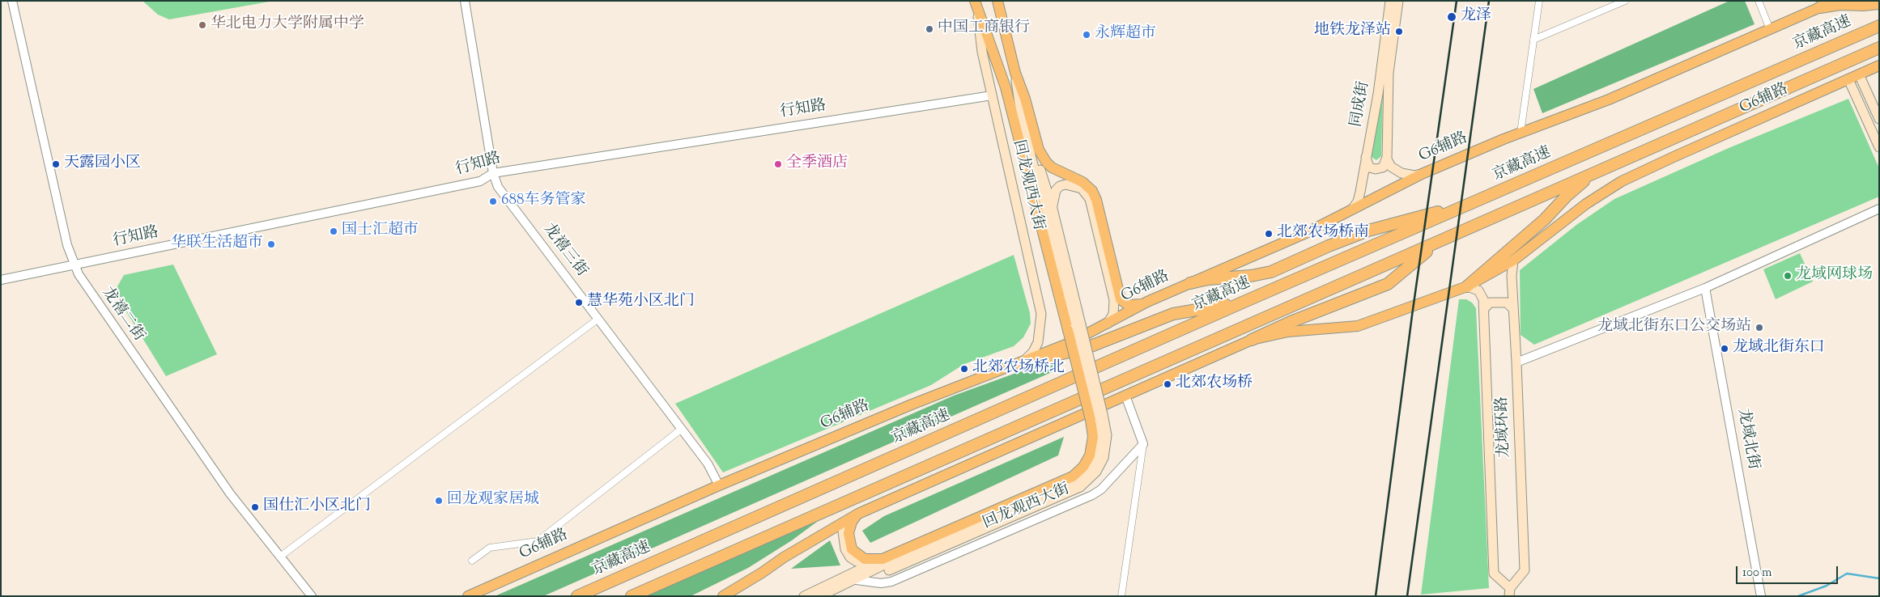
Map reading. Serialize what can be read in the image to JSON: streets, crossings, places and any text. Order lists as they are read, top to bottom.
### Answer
{
  "streets": {
    "highway": ["京藏高速"],
    "main road": [
      "G6辅路",
      "同成街",
      "回龙观西大街",
      "龙域环路"
    ],
    "street": [
      "行知路",
      "龙禧三街",
      "龙禧二街",
      "龙域北街"
    ]
  },
  "crossings": [
    ["G6辅路", "同成街"],
    ["G6辅路", "回龙观西大街"],
    ["G6辅路", "龙禧三街"],
    ["G6辅路", "龙域环路"],
    ["行知路", "回龙观西大街"],
    ["行知路", "龙禧三街"],
    ["行知路", "龙禧二街"]
  ],
  "places": [
    "龙泽",
    "华北电力大学附属中学",
    "中国工商银行",
    "地铁龙泽站",
    "永辉超市",
    "天露园小区",
    "全季酒店",
    "688车务管家",
    "国士汇超市",
    "北郊农场桥南",
    "华联生活超市",
    "龙域网球场",
    "慧华苑小区北门",
    "龙域北街东口公交场站",
    "龙域北街东口",
    "北郊农场桥北",
    "北郊农场桥",
    "回龙观家居城",
    "国仕汇小区北门"
  ],
  "scale_bar": "100 m"
}
